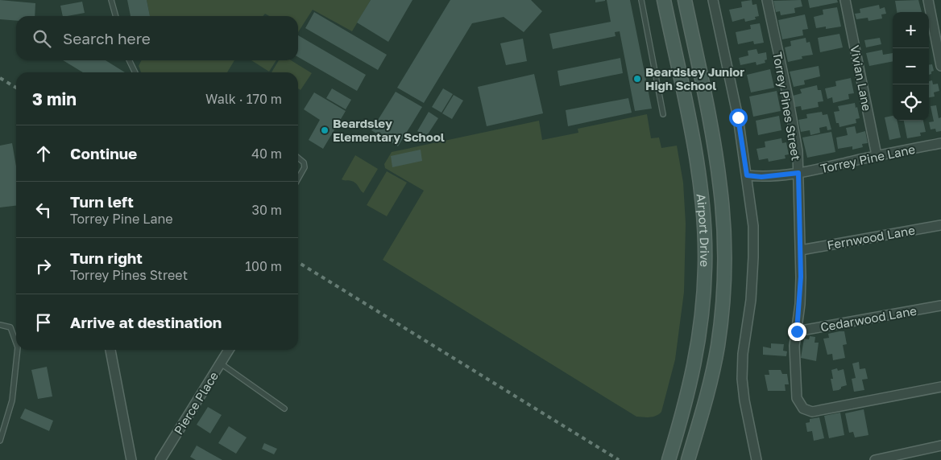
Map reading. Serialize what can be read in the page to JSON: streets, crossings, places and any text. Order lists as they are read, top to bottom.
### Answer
{
  "streets": {
    "main road": ["Airport Drive"],
    "street": [
      "Vivian Lane",
      "Torrey Pines Street",
      "Torrey Pine Lane",
      "Fernwood Lane",
      "Cedarwood Lane",
      "Pierce Place"
    ]
  },
  "crossings": [
    ["Vivian Lane", "Torrey Pine Lane"],
    ["Torrey Pines Street", "Torrey Pine Lane"],
    ["Torrey Pines Street", "Fernwood Lane"],
    ["Torrey Pines Street", "Cedarwood Lane"]
  ],
  "places": ["Beardsley Junior High School", "Beardsley Elementary School"],
  "page": {
    "map_buttons": ["+", "−"],
    "search": "Search here",
    "heading": ["3 min", "Walk · 170 m"],
    "list": [
      ["Continue", "40 m"],
      ["Turn left", "Torrey Pine Lane", "30 m"],
      ["Turn right", "Torrey Pines Street", "100 m"],
      "Arrive at destination"
    ]
  }
}
